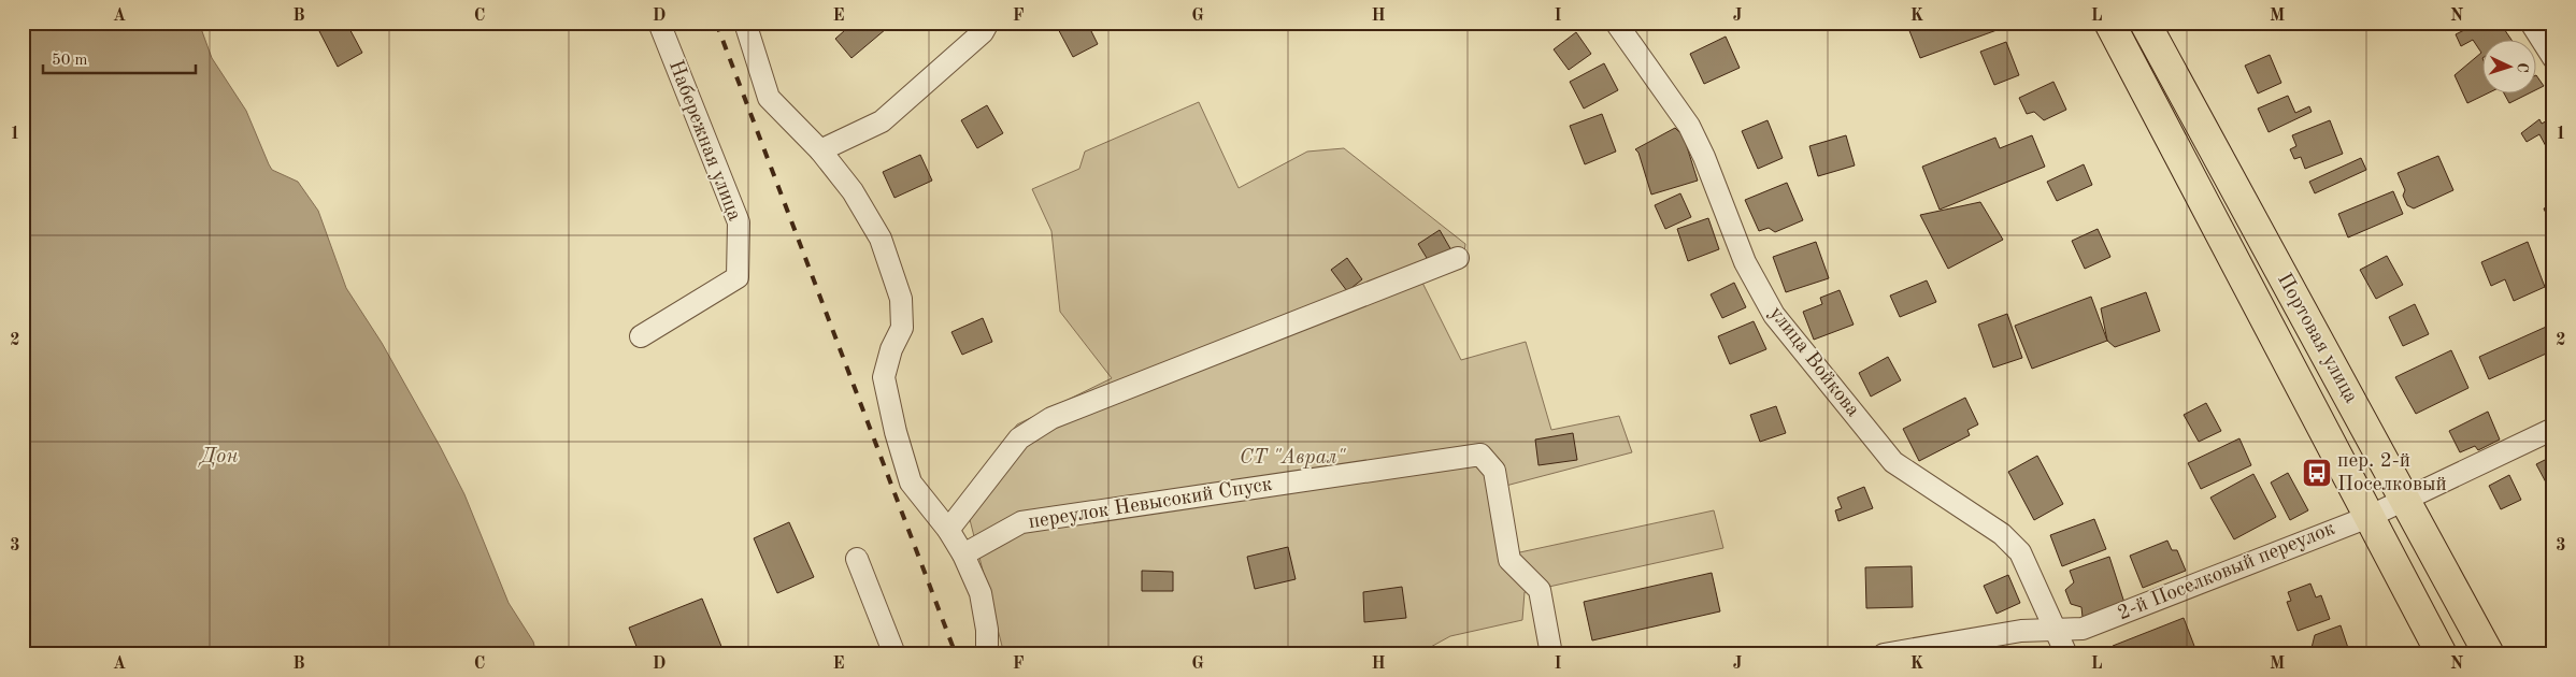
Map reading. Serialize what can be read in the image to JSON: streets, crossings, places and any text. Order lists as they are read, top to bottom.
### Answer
{
  "streets": {
    "main road": ["Портовая улица"],
    "street": [
      "Набережная улица",
      "улица Войкова",
      "переулок Невысокий Спуск",
      "2-й Поселковый переулок"
    ]
  },
  "crossings": [
    ["Портовая улица", "2-й Поселковый переулок"],
    ["улица Войкова", "2-й Поселковый переулок"]
  ],
  "water": ["Дон"],
  "parks": ["СТ \"Аврал\""],
  "places": {
    "bus stop": ["пер. 2-й Поселковый"]
  },
  "scale_bar": "50 m",
  "north": "right",
  "grid": {
    "columns": [
      "A",
      "B",
      "C",
      "D",
      "E",
      "F",
      "G",
      "H",
      "I",
      "J",
      "K",
      "L",
      "M",
      "N"
    ],
    "rows": ["1", "2", "3"]
  }
}
